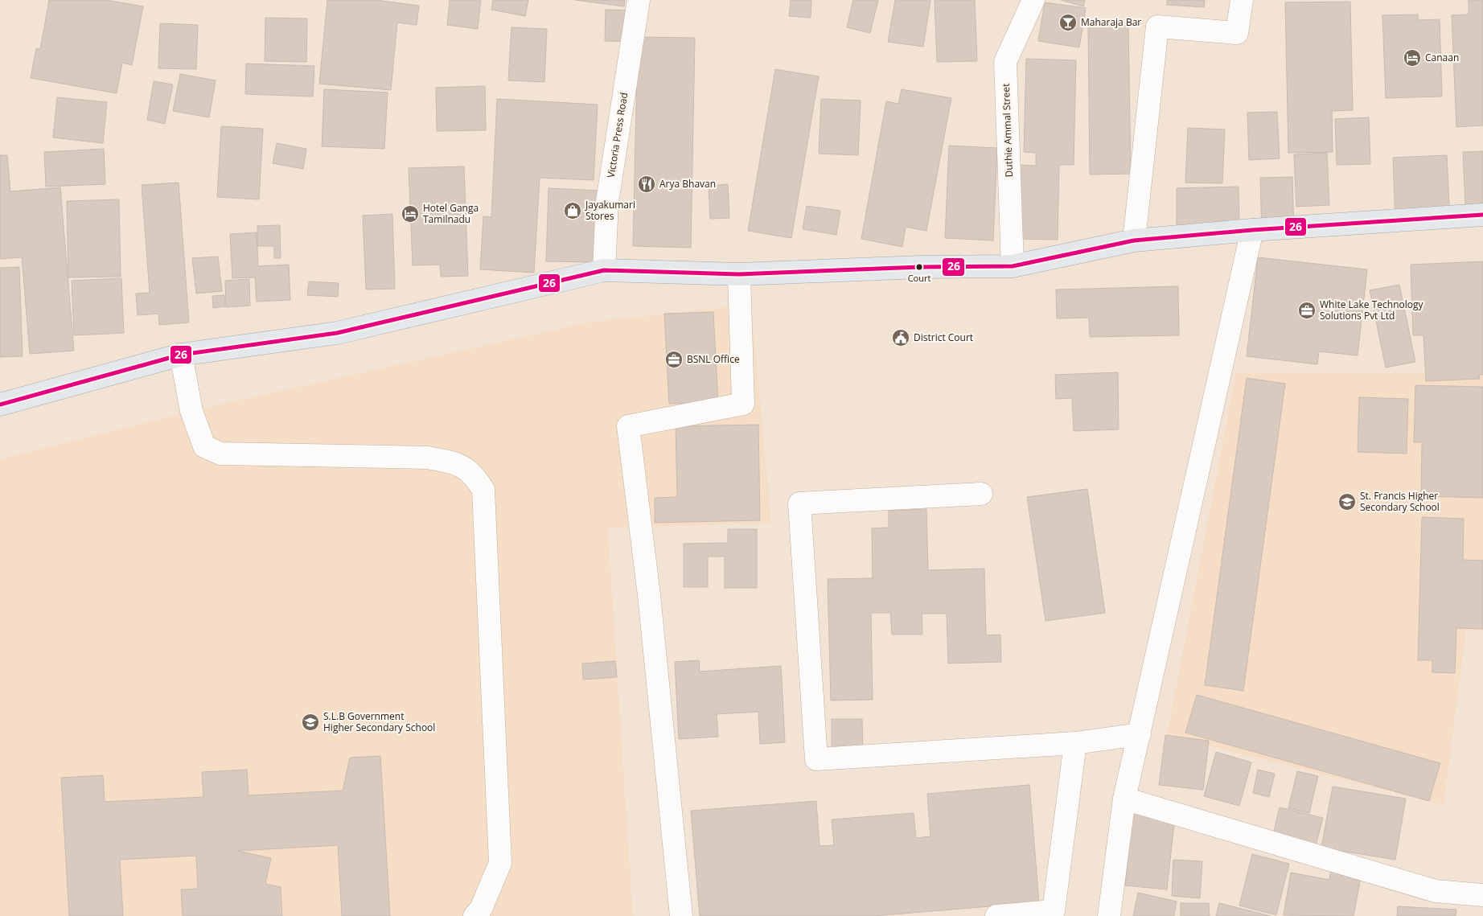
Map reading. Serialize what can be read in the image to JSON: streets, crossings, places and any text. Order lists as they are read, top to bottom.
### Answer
{
  "streets": {
    "street": ["Duthie Ammal Street", "Victoria Press Road"]
  },
  "places": {
    "bar": ["Maharaja Bar"],
    "hotel": ["Canaan", "Hotel Ganga Tamilnadu"],
    "restaurant": ["Arya Bhavan"],
    "shop": ["Jayakumari Stores"],
    "other": ["Court"],
    "office": ["White Lake Technology Solutions Pvt Ltd", "BSNL Office"],
    "public building": ["District Court"],
    "school or university": ["St. Francis Higher Secondary School", "S.L.B Government Higher Secondary School"]
  },
  "lines": ["transit line 26"]
}
